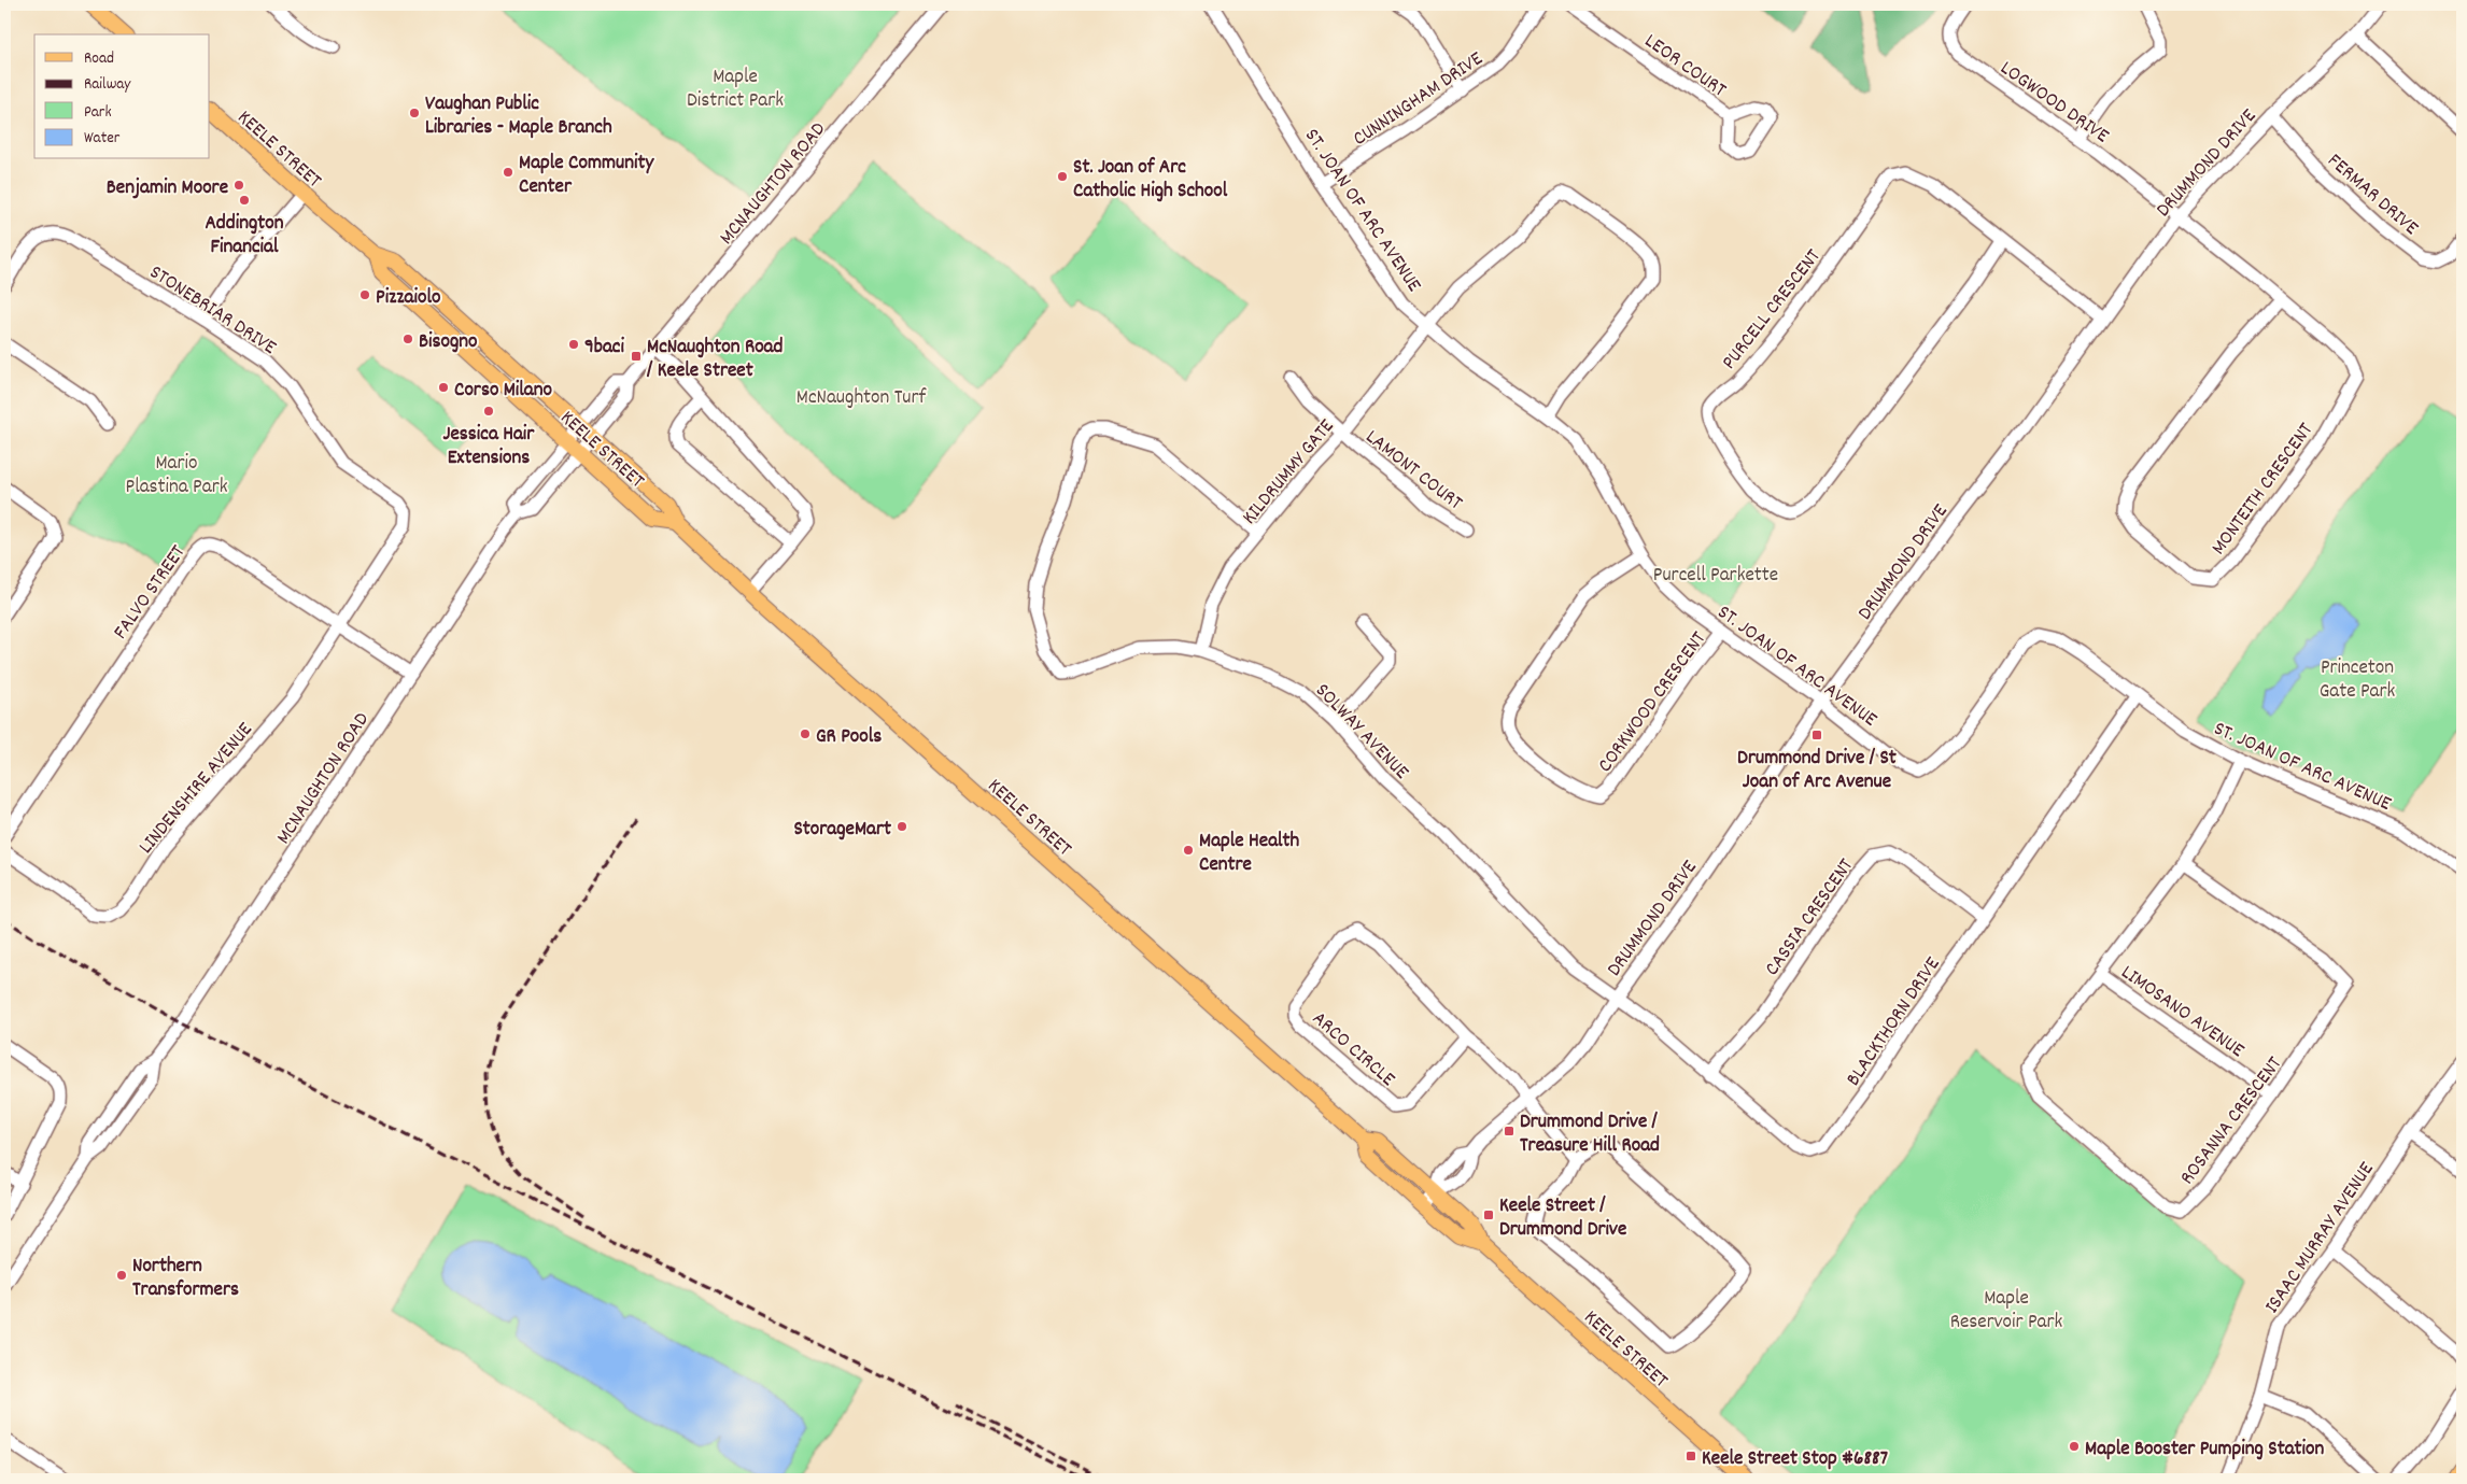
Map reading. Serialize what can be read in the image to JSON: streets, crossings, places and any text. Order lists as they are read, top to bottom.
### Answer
{
  "streets": {
    "main road": ["KEELE STREET"],
    "street": [
      "LEOR COURT",
      "CUNNINGHAM DRIVE",
      "LOGWOOD DRIVE",
      "DRUMMOND DRIVE",
      "MCNAUGHTON ROAD",
      "FERMAR DRIVE",
      "ST. JOAN OF ARC AVENUE",
      "STONEBRIAR DRIVE",
      "PURCELL CRESCENT",
      "LAMONT COURT",
      "KILDRUMMY GATE",
      "MONTEITH CRESCENT",
      "FALVO STREET",
      "CORKWOOD CRESCENT",
      "SOLWAY AVENUE",
      "LINDENSHIRE AVENUE",
      "CASSIA CRESCENT",
      "LIMOSANO AVENUE",
      "BLACKTHORN DRIVE",
      "ARCO CIRCLE",
      "ROSANNA CRESCENT",
      "ISAAC MURRAY AVENUE"
    ]
  },
  "crossings": [
    ["CUNNINGHAM DRIVE", "ST. JOAN OF ARC AVENUE"],
    ["LOGWOOD DRIVE", "DRUMMOND DRIVE"],
    ["LOGWOOD DRIVE", "MONTEITH CRESCENT"],
    ["KEELE STREET", "DRUMMOND DRIVE"],
    ["KEELE STREET", "MCNAUGHTON ROAD"],
    ["DRUMMOND DRIVE", "FERMAR DRIVE"],
    ["DRUMMOND DRIVE", "ST. JOAN OF ARC AVENUE"],
    ["DRUMMOND DRIVE", "PURCELL CRESCENT"],
    ["DRUMMOND DRIVE", "MONTEITH CRESCENT"],
    ["DRUMMOND DRIVE", "SOLWAY AVENUE"],
    ["DRUMMOND DRIVE", "BLACKTHORN DRIVE"],
    ["DRUMMOND DRIVE", "ARCO CIRCLE"],
    ["MCNAUGHTON ROAD", "FALVO STREET"],
    ["ST. JOAN OF ARC AVENUE", "KILDRUMMY GATE"],
    ["ST. JOAN OF ARC AVENUE", "CORKWOOD CRESCENT"],
    ["ST. JOAN OF ARC AVENUE", "BLACKTHORN DRIVE"],
    ["ST. JOAN OF ARC AVENUE", "ROSANNA CRESCENT"],
    ["STONEBRIAR DRIVE", "FALVO STREET"],
    ["STONEBRIAR DRIVE", "LINDENSHIRE AVENUE"],
    ["LAMONT COURT", "KILDRUMMY GATE"],
    ["KILDRUMMY GATE", "SOLWAY AVENUE"],
    ["FALVO STREET", "LINDENSHIRE AVENUE"],
    ["SOLWAY AVENUE", "BLACKTHORN DRIVE"],
    ["CASSIA CRESCENT", "BLACKTHORN DRIVE"],
    ["LIMOSANO AVENUE", "ROSANNA CRESCENT"]
  ],
  "parks": [
    "Maple District Park",
    "McNaughton Turf",
    "Mario Plastina Park",
    "Purcell Parkette",
    "Princeton Gate Park",
    "Maple Reservoir Park"
  ],
  "places": {
    "other": [
      "Vaughan Public Libraries - Maple Branch",
      "Maple Community Center",
      "St. Joan of Arc Catholic High School",
      "Benjamin Moore",
      "Addington Financial",
      "Pizzaiolo",
      "Bisogno",
      "9baci",
      "Corso Milano",
      "Jessica Hair Extensions",
      "GR Pools",
      "StorageMart",
      "Maple Health Centre",
      "Northern Transformers",
      "Maple Booster Pumping Station"
    ],
    "transit": [
      "McNaughton Road / Keele Street",
      "Drummond Drive / St Joan of Arc Avenue",
      "Drummond Drive / Treasure Hill Road",
      "Keele Street / Drummond Drive",
      "Keele Street Stop #6887"
    ]
  },
  "legend": [
    "Road",
    "Railway",
    "Park",
    "Water"
  ]
}
